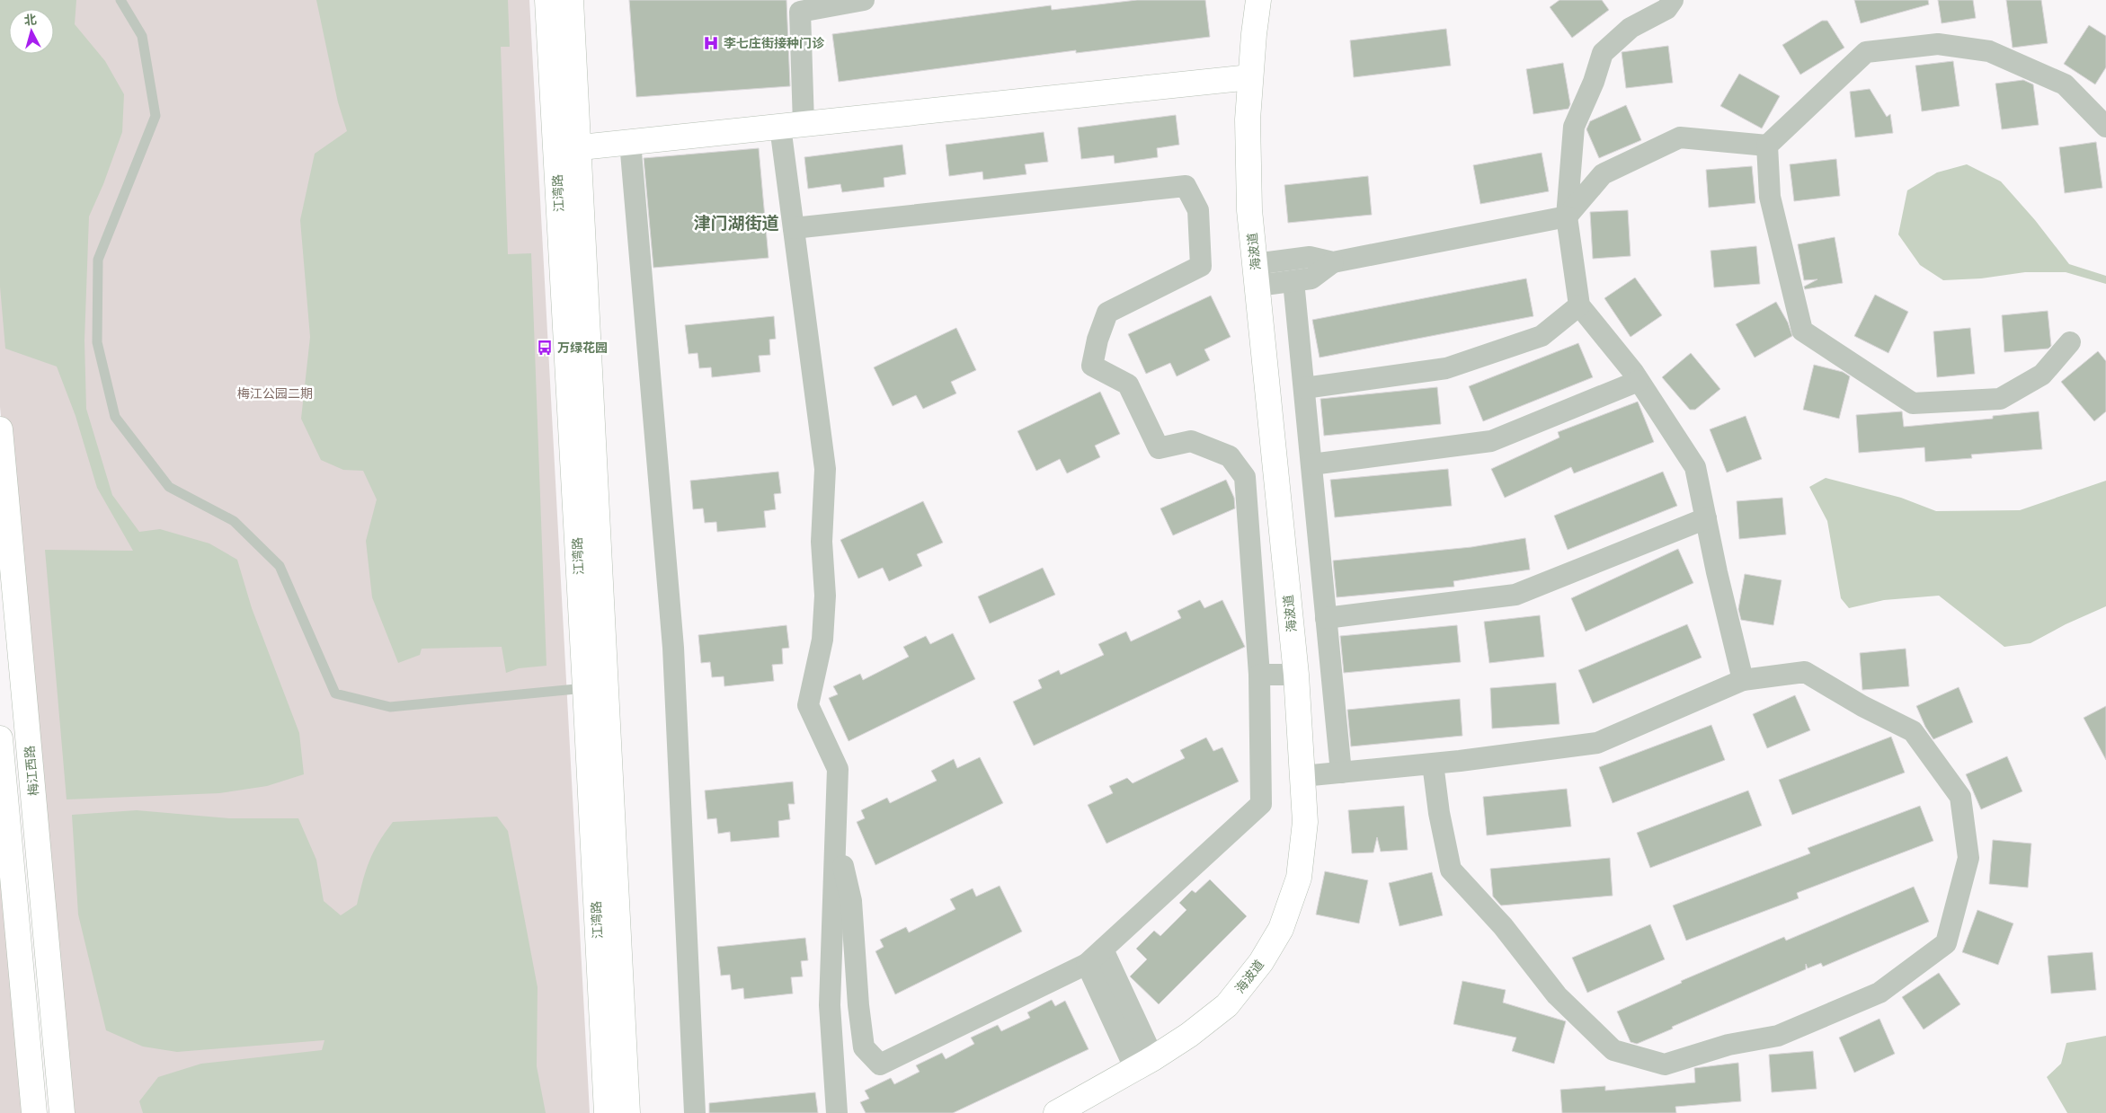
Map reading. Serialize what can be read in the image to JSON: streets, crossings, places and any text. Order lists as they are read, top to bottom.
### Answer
{
  "streets": {
    "main road": ["江湾路", "海波道", "梅江西路"]
  },
  "districts": ["津门湖街道"],
  "parks": ["梅江公园二期"],
  "places": {
    "hospital": ["李七庄街接种门诊"],
    "bus stop": ["万绿花园"]
  },
  "north": "top"
}
